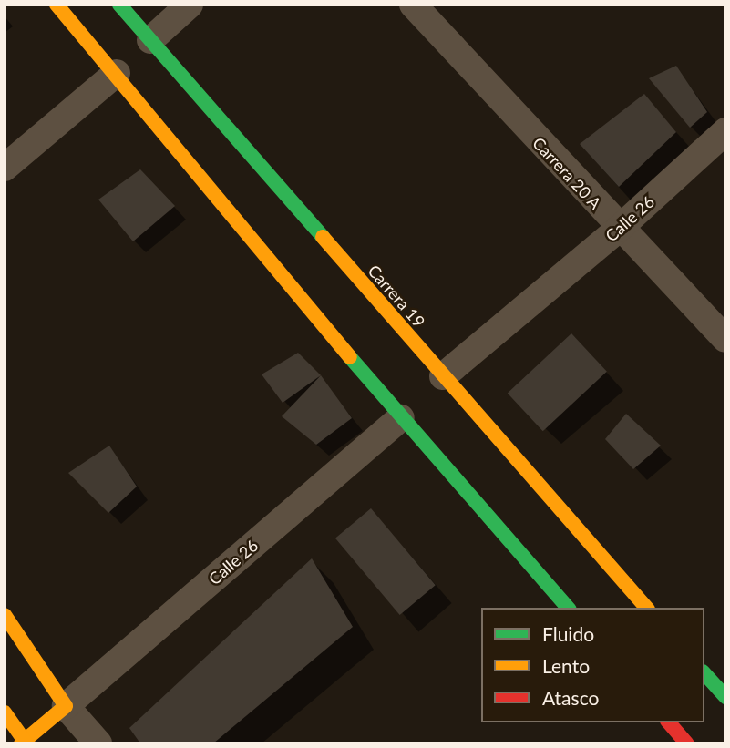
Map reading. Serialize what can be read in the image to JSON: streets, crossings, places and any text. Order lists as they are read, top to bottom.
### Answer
{
  "streets": {
    "main road": ["Carrera 19"],
    "street": ["Carrera 20 A", "Calle 26"]
  },
  "crossings": [
    ["Carrera 20 A", "Calle 26"],
    ["Calle 26", "Carrera 19"]
  ],
  "legend": ["Fluido", "Lento", "Atasco"]
}
